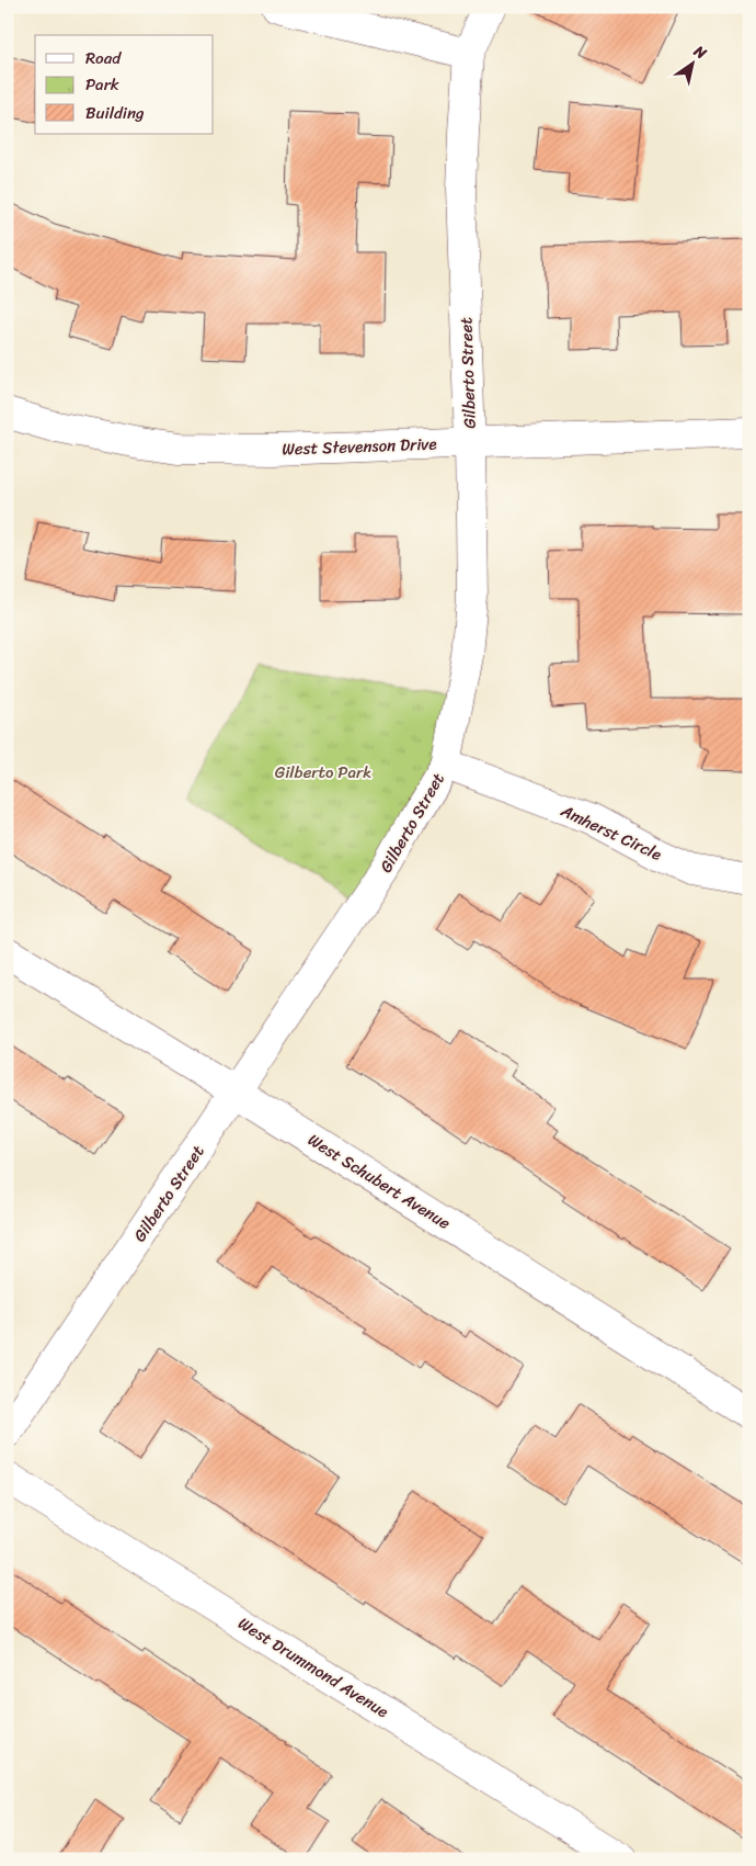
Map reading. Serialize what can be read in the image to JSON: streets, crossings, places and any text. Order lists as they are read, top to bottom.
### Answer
{
  "streets": {
    "street": [
      "Gilberto Street",
      "West Stevenson Drive",
      "Amherst Circle",
      "West Schubert Avenue",
      "West Drummond Avenue"
    ]
  },
  "crossings": [
    ["Gilberto Street", "West Stevenson Drive"],
    ["Gilberto Street", "Amherst Circle"],
    ["Gilberto Street", "West Schubert Avenue"]
  ],
  "parks": ["Gilberto Park"],
  "legend": ["Road", "Park", "Building"],
  "north": "top right"
}
